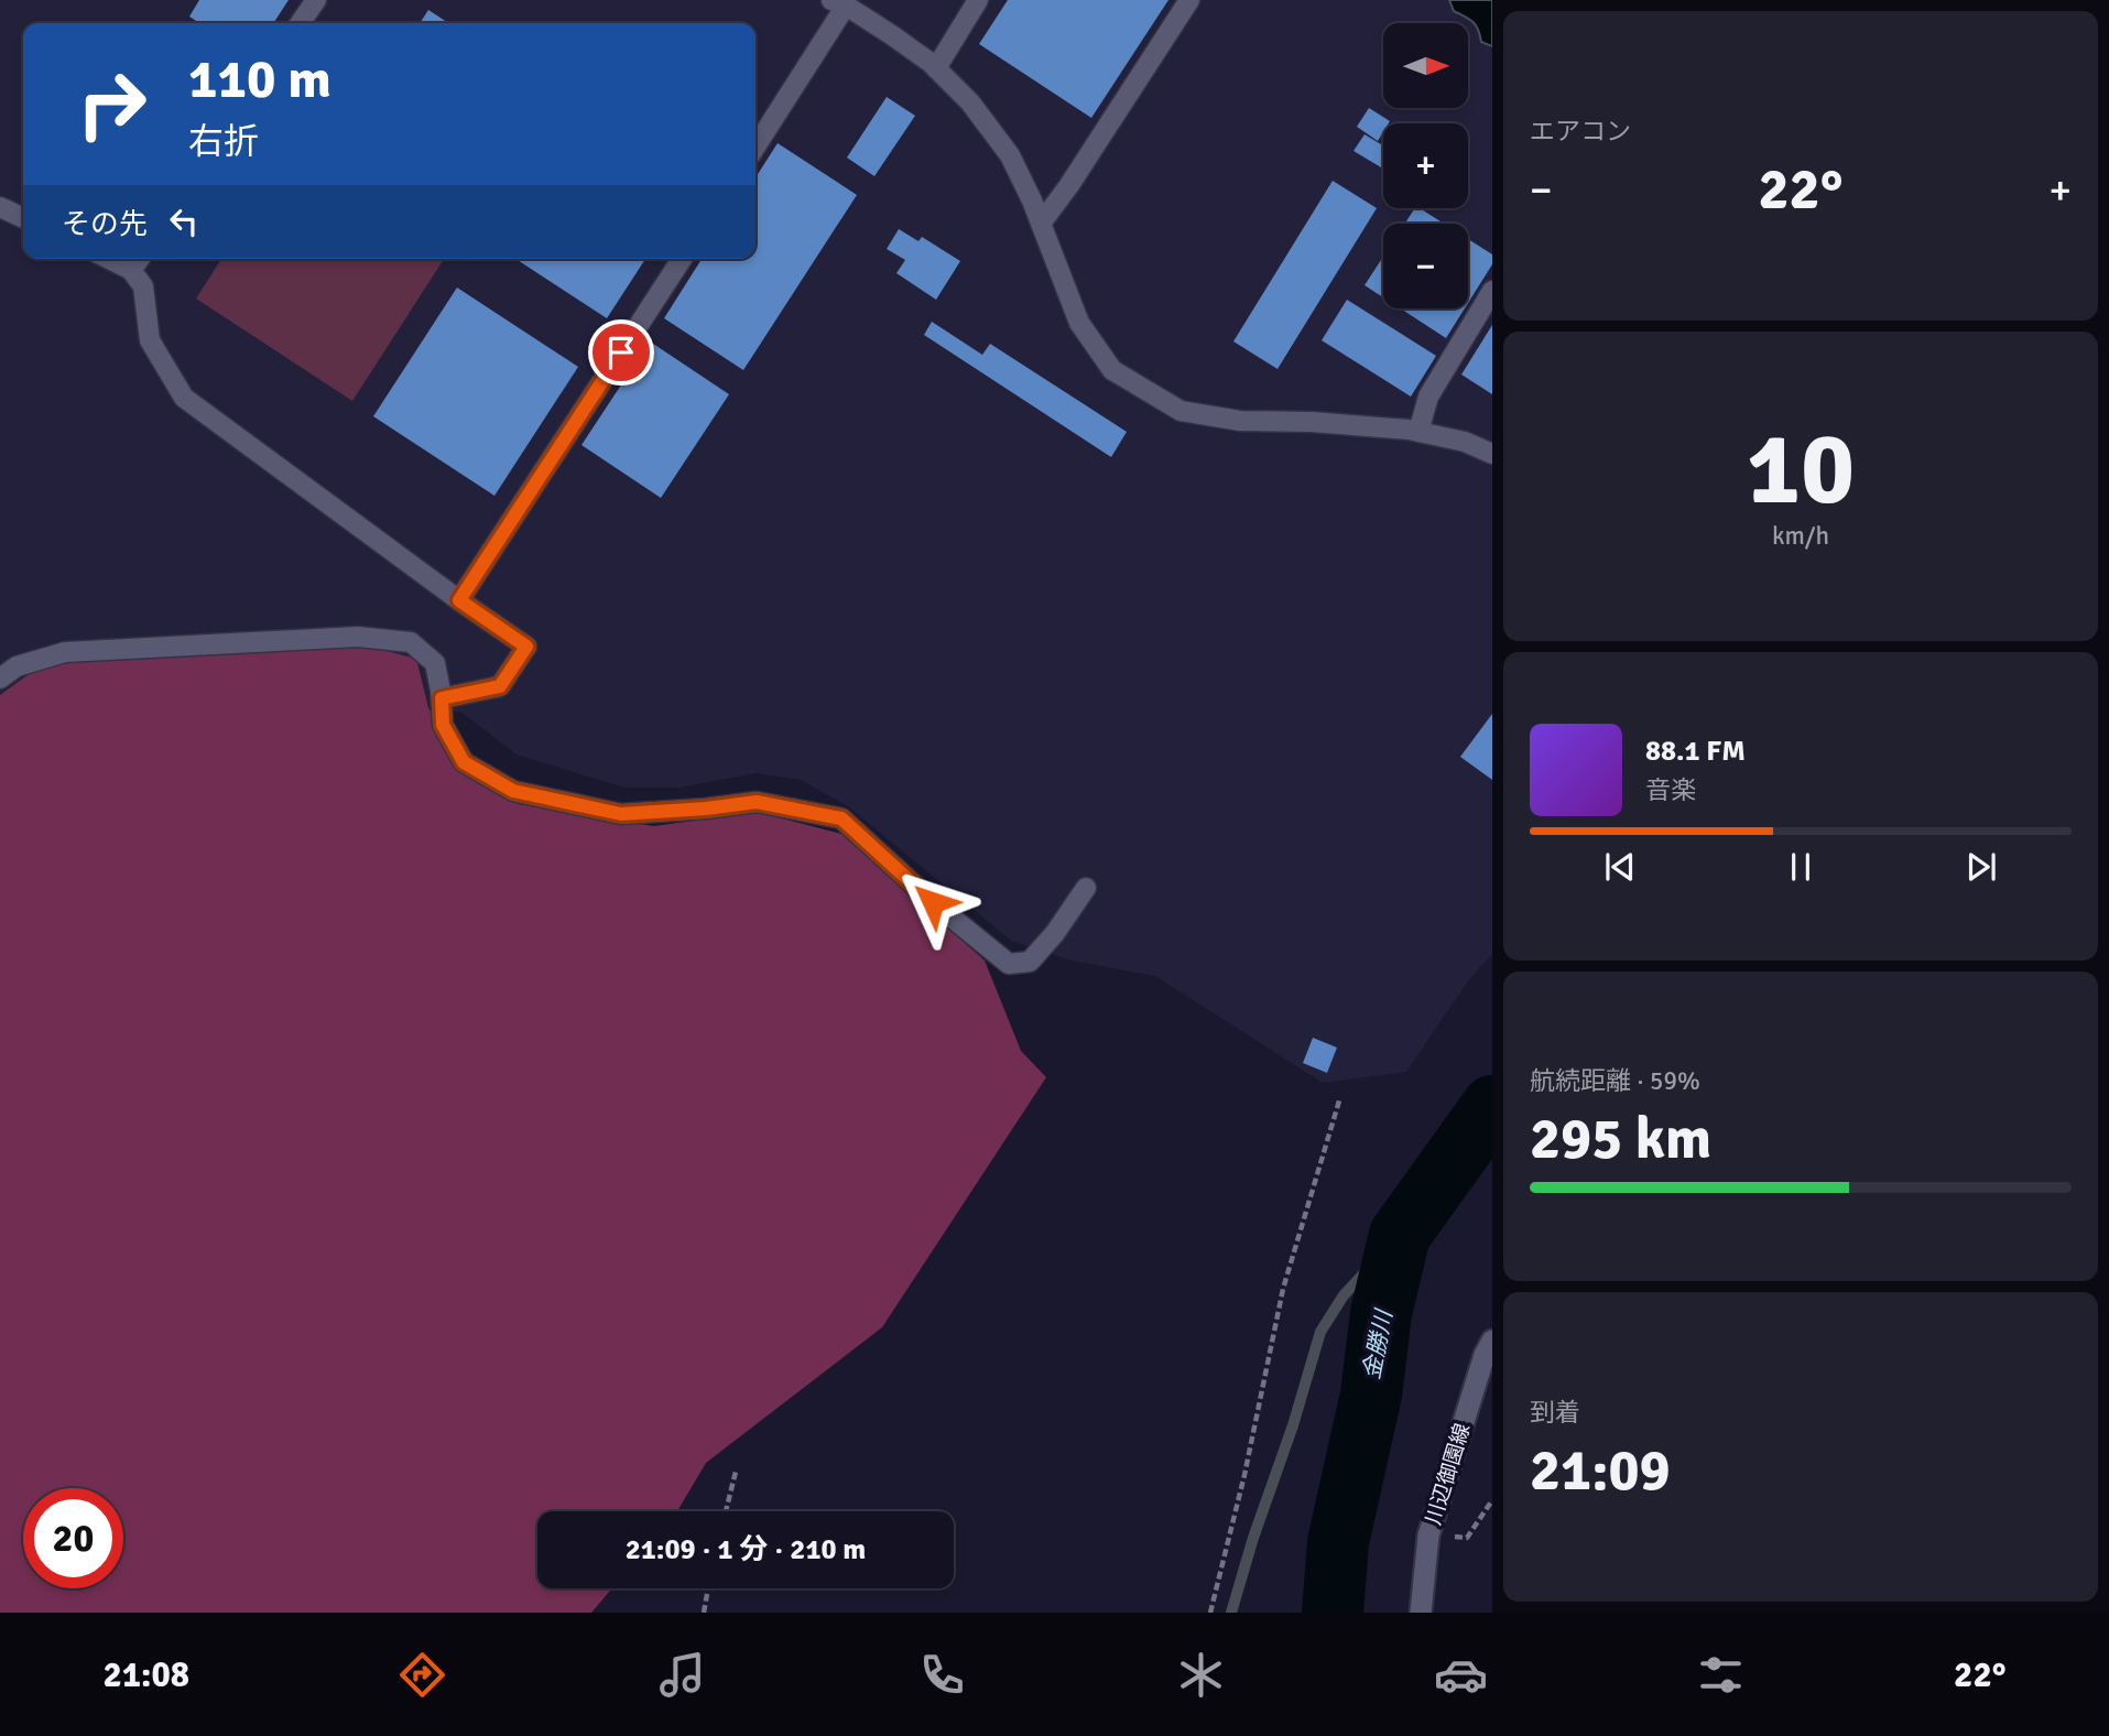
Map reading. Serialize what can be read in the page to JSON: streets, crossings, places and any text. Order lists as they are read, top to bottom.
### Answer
{
  "streets": {
    "main road": ["川辺御園線"]
  },
  "water": ["金勝川"],
  "north": "right",
  "page": {
    "tile": [
      "エアコン",
      ["10", "km/h"],
      ["航続距離 · 59%", "295 km"],
      ["到着", "21:09"]
    ],
    "map_buttons": ["+", "−"],
    "turn": ["110 m", "右折"],
    "heat": ["−", "22°", "+"],
    "then": "その先",
    "song": ["88.1 FM", "音楽"],
    "limit": "20",
    "trip": "21:09 · 1 分 · 210 m",
    "tabs": ["21:08", "22°"]
  }
}
